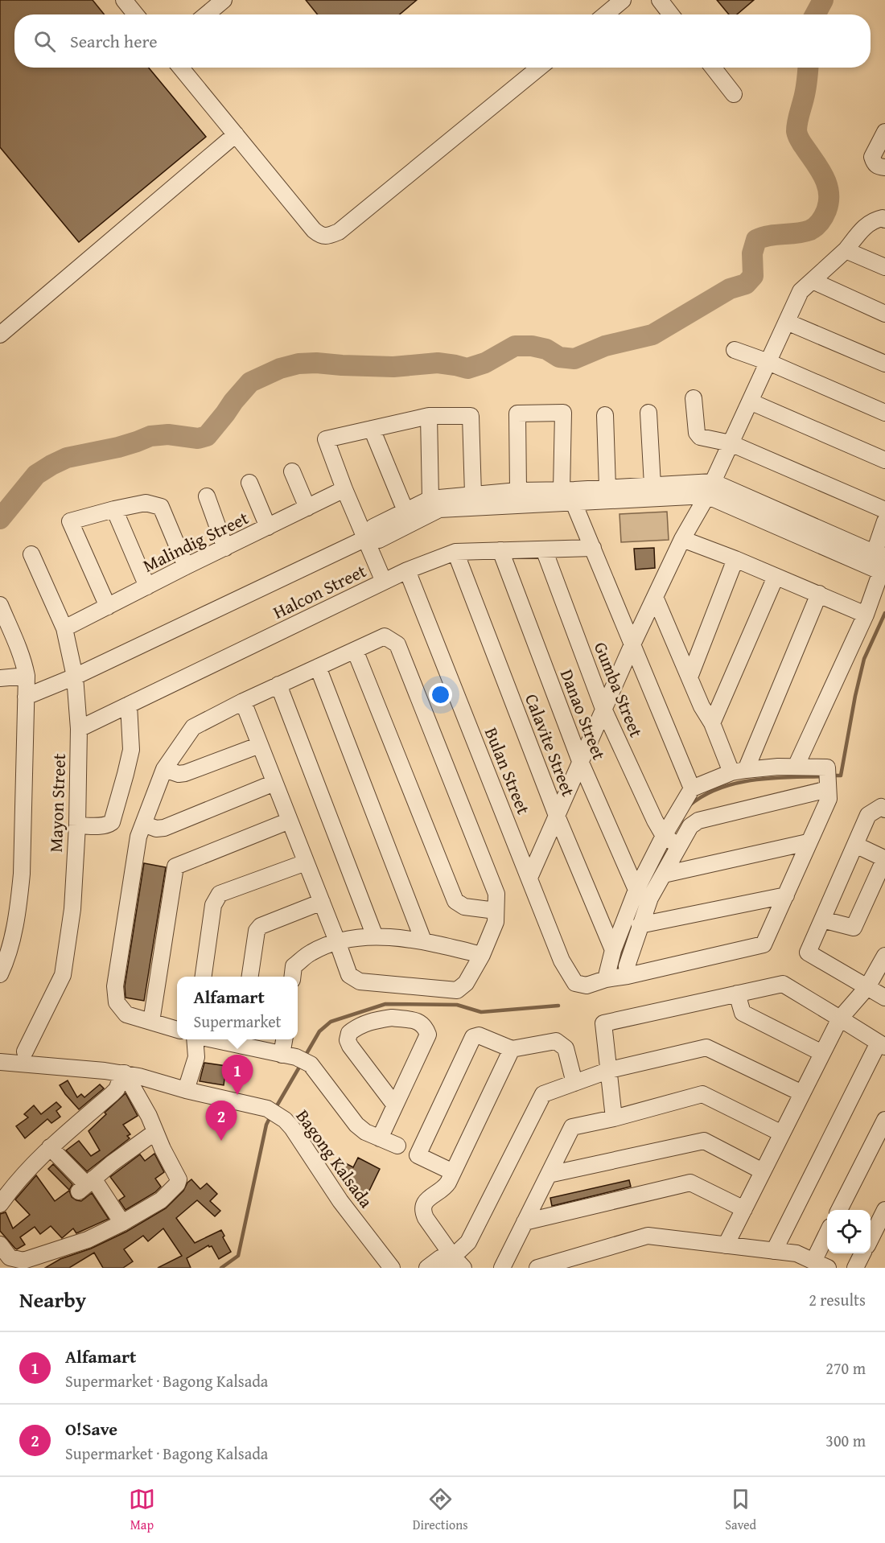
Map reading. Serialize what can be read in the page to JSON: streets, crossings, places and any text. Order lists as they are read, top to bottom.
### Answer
{
  "streets": {
    "street": [
      "Malindig Street",
      "Halcon Street",
      "Gumba Street",
      "Danao Street",
      "Calavite Street",
      "Bulan Street",
      "Mayon Street",
      "Bagong Kalsada"
    ]
  },
  "crossings": [
    ["Malindig Street", "Mayon Street"],
    ["Halcon Street", "Gumba Street"],
    ["Halcon Street", "Danao Street"],
    ["Halcon Street", "Calavite Street"],
    ["Halcon Street", "Bulan Street"],
    ["Halcon Street", "Mayon Street"]
  ],
  "page": {
    "search": "Search here",
    "popup": ["Alfamart", "Supermarket"],
    "pins": ["1", "2"],
    "heading": ["Nearby", "2 results"],
    "list": [
      {
        "mark": "1",
        "name": "Alfamart",
        "note": "Supermarket · Bagong Kalsada",
        "value": "270 m"
      },
      {
        "mark": "2",
        "name": "O!Save",
        "note": "Supermarket · Bagong Kalsada",
        "value": "300 m"
      }
    ],
    "nav": ["Map", "Directions", "Saved"]
  }
}
